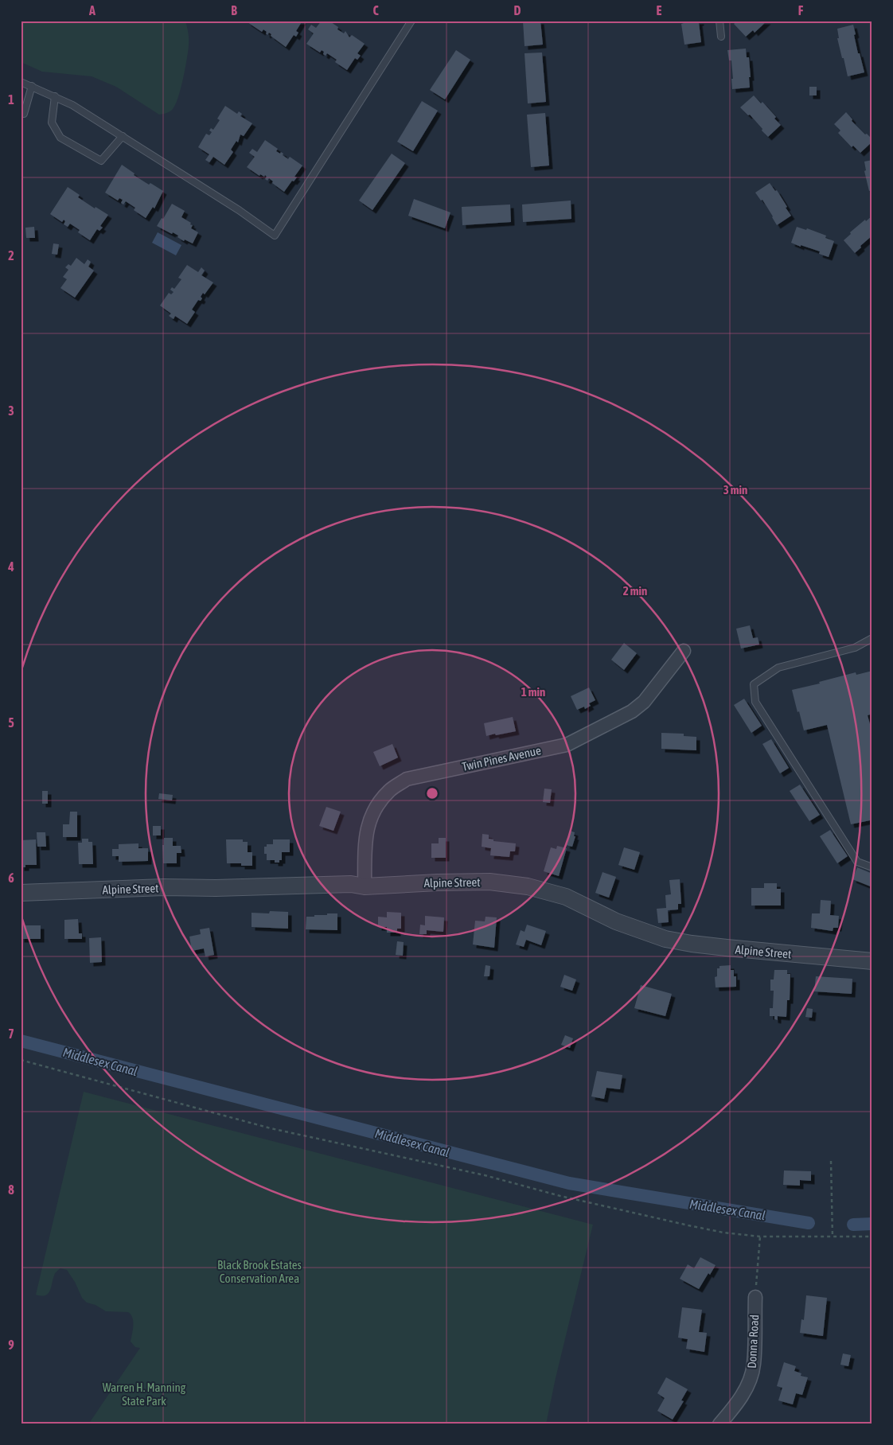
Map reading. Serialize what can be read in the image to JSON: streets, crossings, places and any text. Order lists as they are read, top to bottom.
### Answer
{
  "streets": {
    "street": ["Twin Pines Avenue", "Alpine Street", "Donna Road"]
  },
  "crossings": [
    ["Twin Pines Avenue", "Alpine Street"]
  ],
  "water": ["Middlesex Canal"],
  "parks": ["Black Brook Estates Conservation Area", "Warren H. Manning State Park"],
  "grid": {
    "columns": [
      "A",
      "B",
      "C",
      "D",
      "E",
      "F"
    ],
    "rows": [
      "1",
      "2",
      "3",
      "4",
      "5",
      "6",
      "7",
      "8",
      "9"
    ]
  },
  "rings": ["3 min", "2 min", "1 min"]
}
